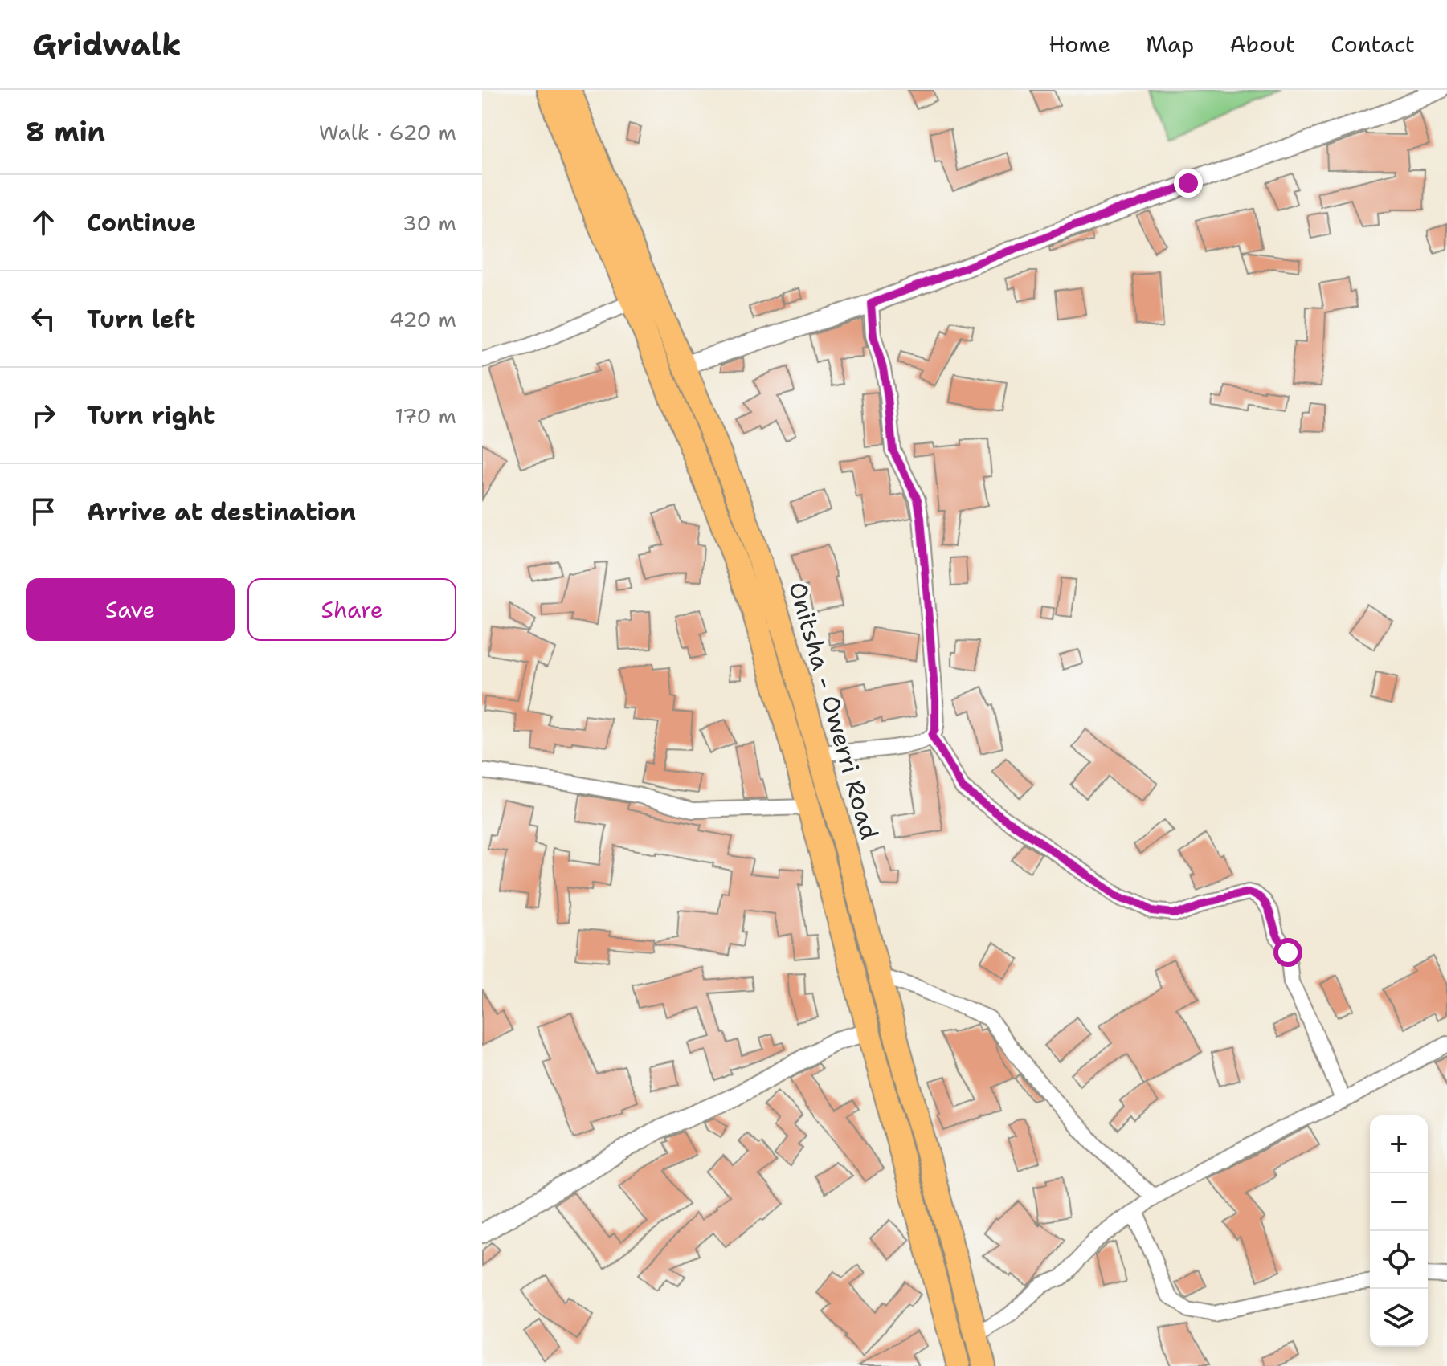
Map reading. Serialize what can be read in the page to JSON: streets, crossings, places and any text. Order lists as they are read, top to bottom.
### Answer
{
  "streets": {
    "highway": ["Onitsha - Owerri Road"]
  },
  "page": {
    "header": "Gridwalk",
    "nav": [
      "Home",
      "Map",
      "About",
      "Contact"
    ],
    "heading": ["8 min", "Walk · 620 m"],
    "list": [
      ["Continue", "30 m"],
      ["Turn left", "420 m"],
      ["Turn right", "170 m"],
      "Arrive at destination"
    ],
    "buttons": ["Save", "Share"],
    "map_buttons": ["+", "−"]
  }
}
